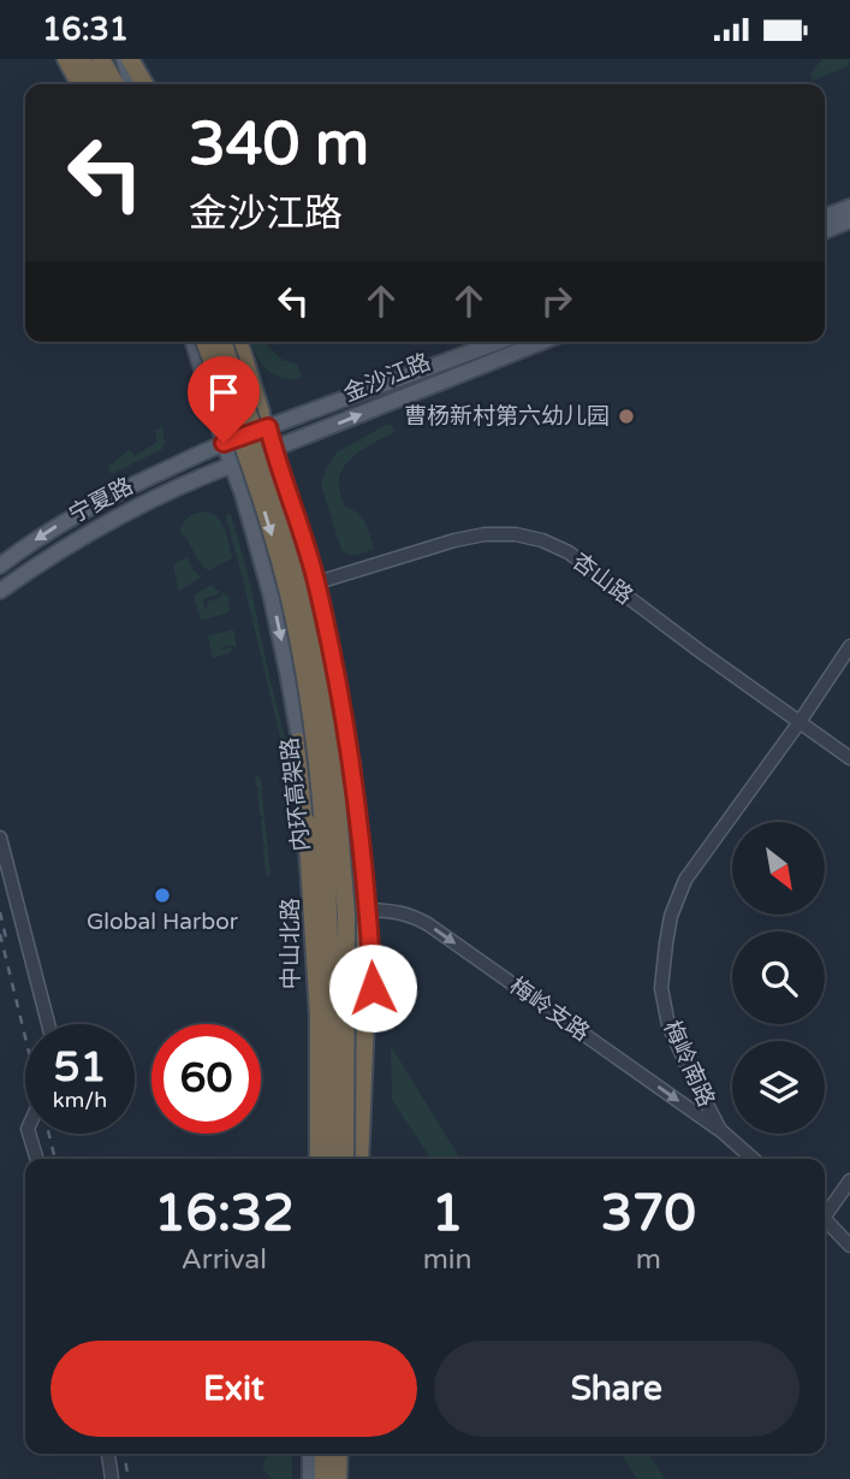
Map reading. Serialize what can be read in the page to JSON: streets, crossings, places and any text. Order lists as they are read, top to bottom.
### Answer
{
  "streets": {
    "highway": ["内环高架路"],
    "main road": ["金沙江路", "宁夏路", "中山北路"],
    "street": ["杏山路", "梅岭支路", "梅岭南路"]
  },
  "crossings": [
    ["金沙江路", "宁夏路"],
    ["金沙江路", "中山北路"],
    ["宁夏路", "中山北路"],
    ["杏山路", "梅岭南路"],
    ["梅岭支路", "梅岭南路"]
  ],
  "one_way": ["梅岭支路"],
  "places": ["曹杨新村第六幼儿园", "Global Harbor"],
  "north": "bottom right",
  "page": {
    "status": "16:31",
    "turn": ["340 m", "金沙江路"],
    "speed": "51 km/h",
    "limit": "60",
    "eta": [
      "16:32",
      "Arrival",
      "1",
      "min",
      "370",
      "m"
    ],
    "buttons": ["Exit", "Share"]
  }
}
